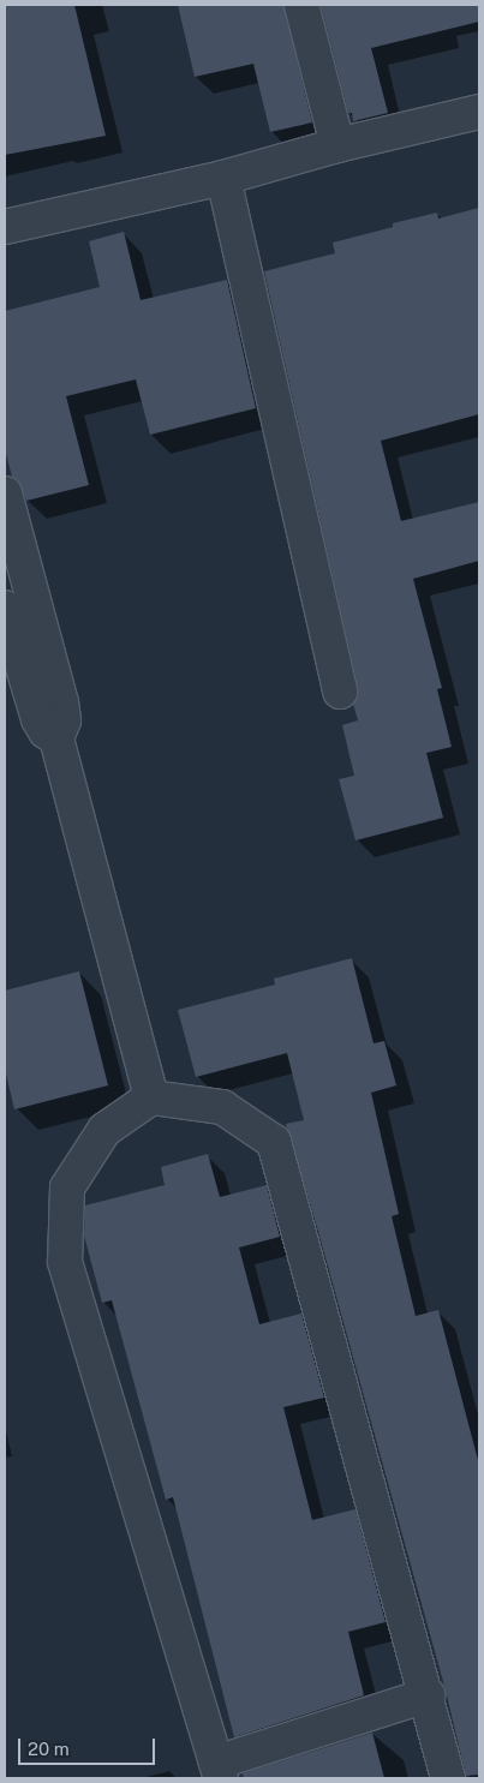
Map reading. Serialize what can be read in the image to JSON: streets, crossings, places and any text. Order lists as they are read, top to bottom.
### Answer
{
  "scale_bar": "20 m"
}
